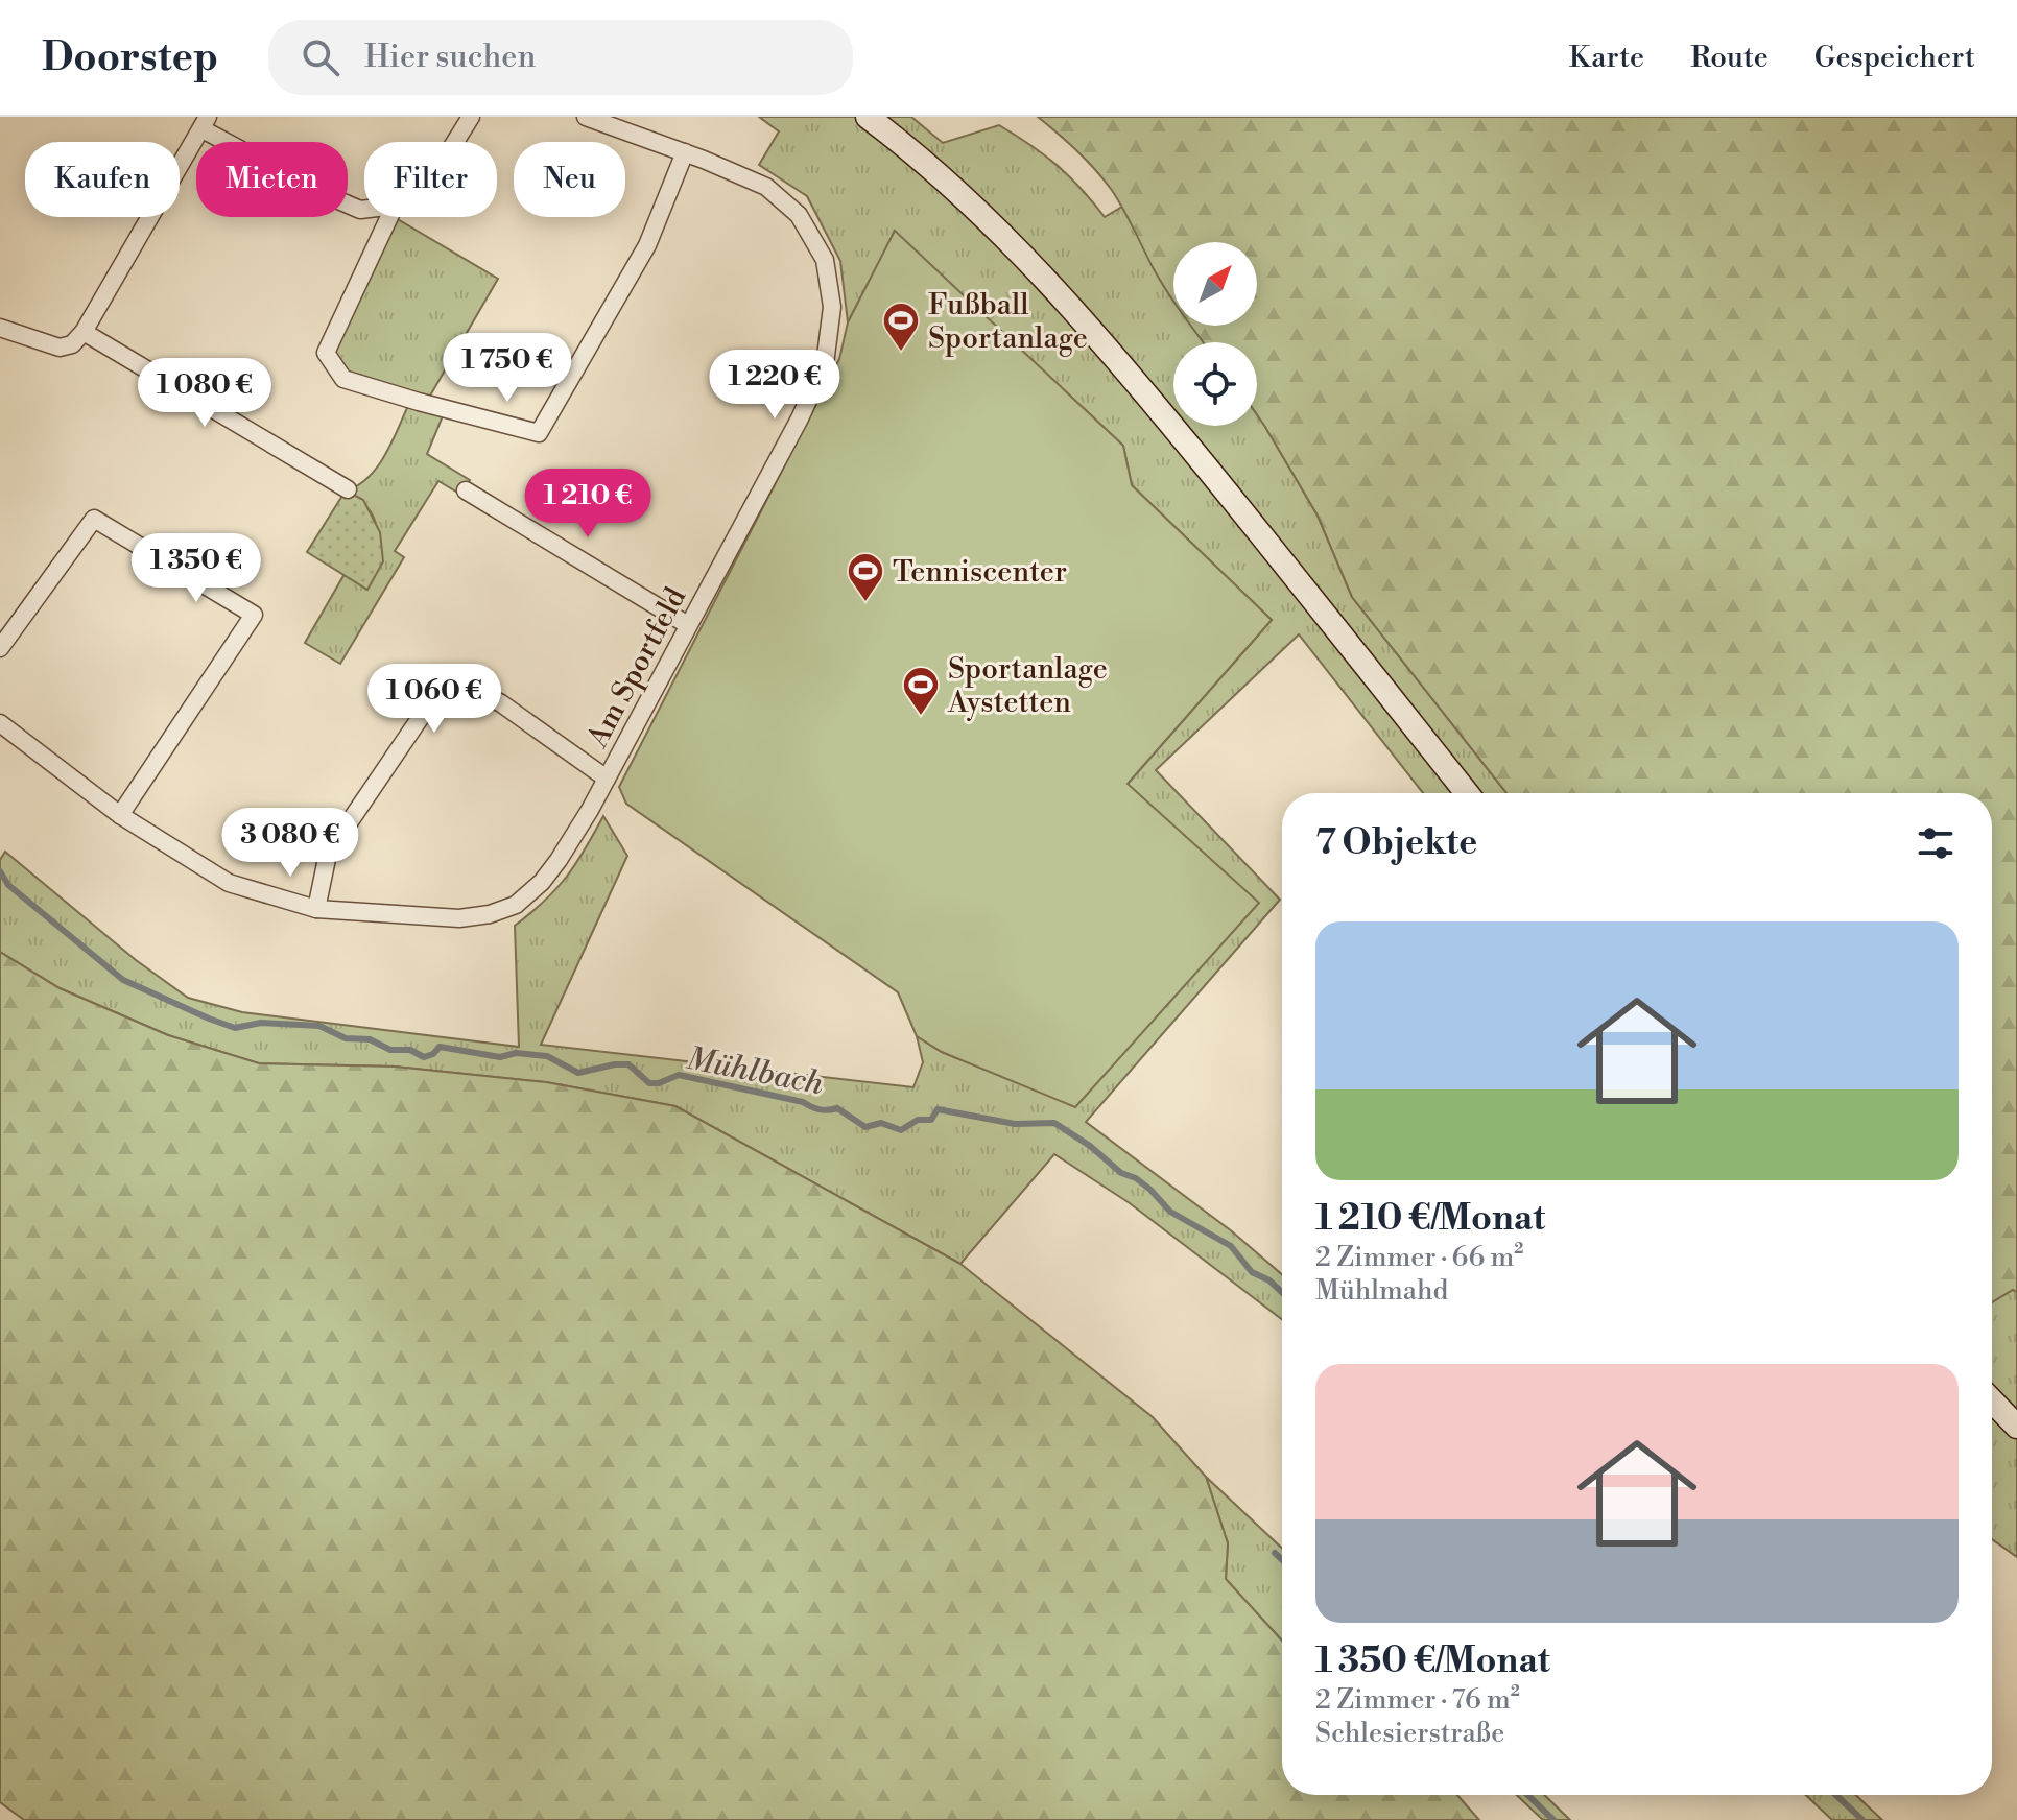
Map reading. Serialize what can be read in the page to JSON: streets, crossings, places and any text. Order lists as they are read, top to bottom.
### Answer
{
  "streets": {
    "street": ["Am Sportfeld"]
  },
  "water": ["Mühlbach"],
  "places": {
    "sports": ["Fußball Sportanlage", "Tenniscenter", "Sportanlage Aystetten"]
  },
  "north": "top right",
  "page": {
    "header": "Doorstep",
    "search": "Hier suchen",
    "nav": ["Karte", "Route", "Gespeichert"],
    "chip": [
      "Kaufen",
      "Mieten",
      "Filter",
      "Neu"
    ],
    "price": [
      "1 750 €",
      "1 220 €",
      "1 080 €",
      "1 210 €",
      "1 350 €",
      "1 060 €",
      "3 080 €"
    ],
    "heading": "7 Objekte",
    "list": [
      {
        "name": "1 210 €/Monat",
        "note": "2 Zimmer · 66 m² · Mühlmahd"
      },
      {
        "name": "1 350 €/Monat",
        "note": "2 Zimmer · 76 m² · Schlesierstraße"
      }
    ]
  }
}
